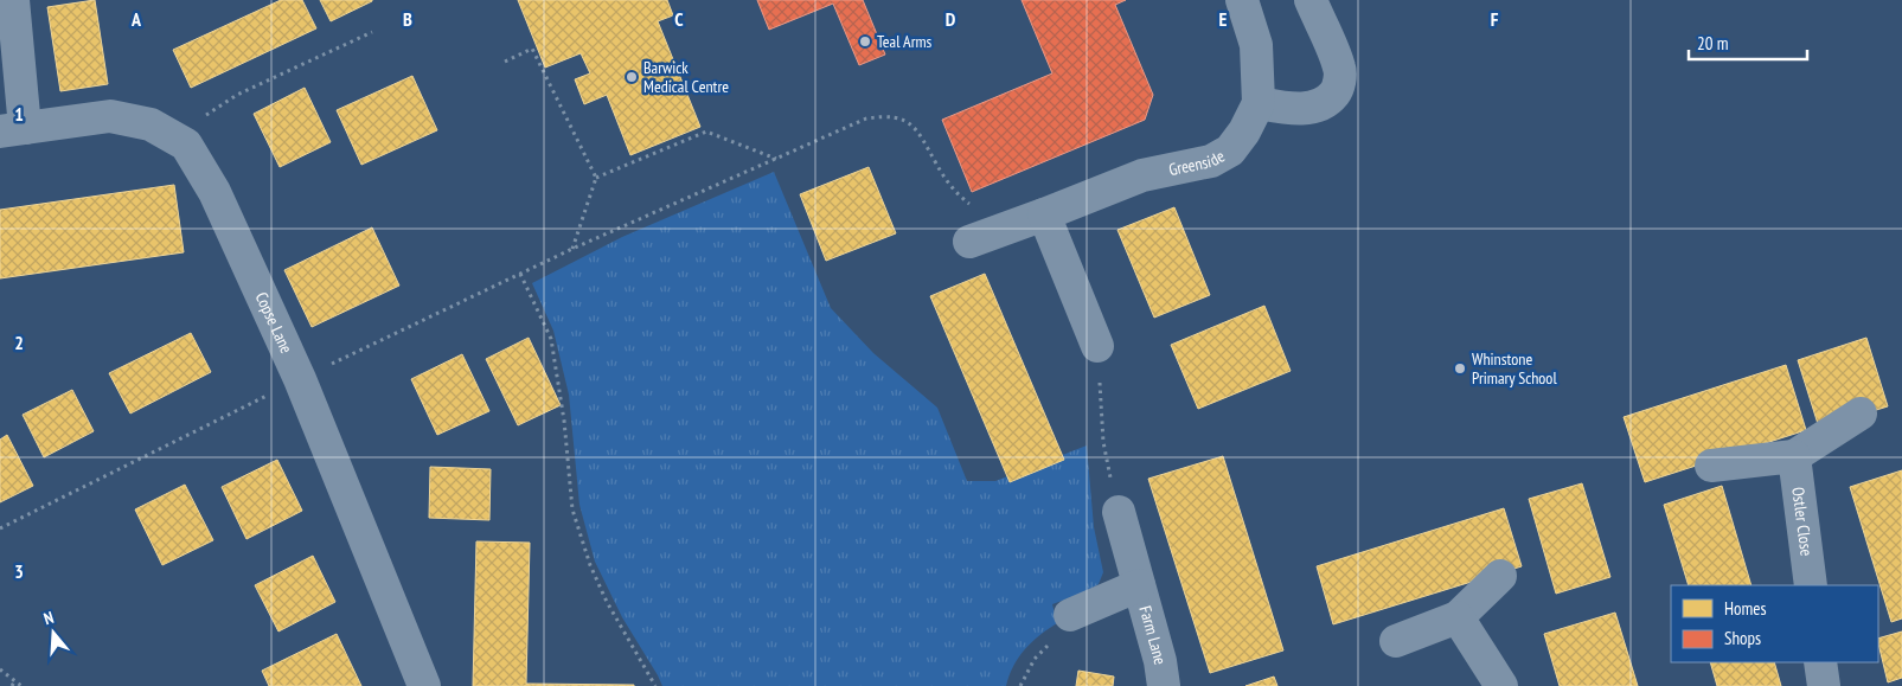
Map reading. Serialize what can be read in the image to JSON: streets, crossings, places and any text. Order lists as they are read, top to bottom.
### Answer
{
  "streets": {
    "street": [
      "Greenside",
      "Copse Lane",
      "Ostler Close",
      "Farm Lane"
    ]
  },
  "places": ["Teal Arms", "Barwick Medical Centre", "Whinstone Primary School"],
  "legend": ["Homes", "Shops"],
  "scale_bar": "20 m",
  "north": "top",
  "grid": {
    "columns": [
      "A",
      "B",
      "C",
      "D",
      "E",
      "F"
    ],
    "rows": ["1", "2", "3"]
  }
}
